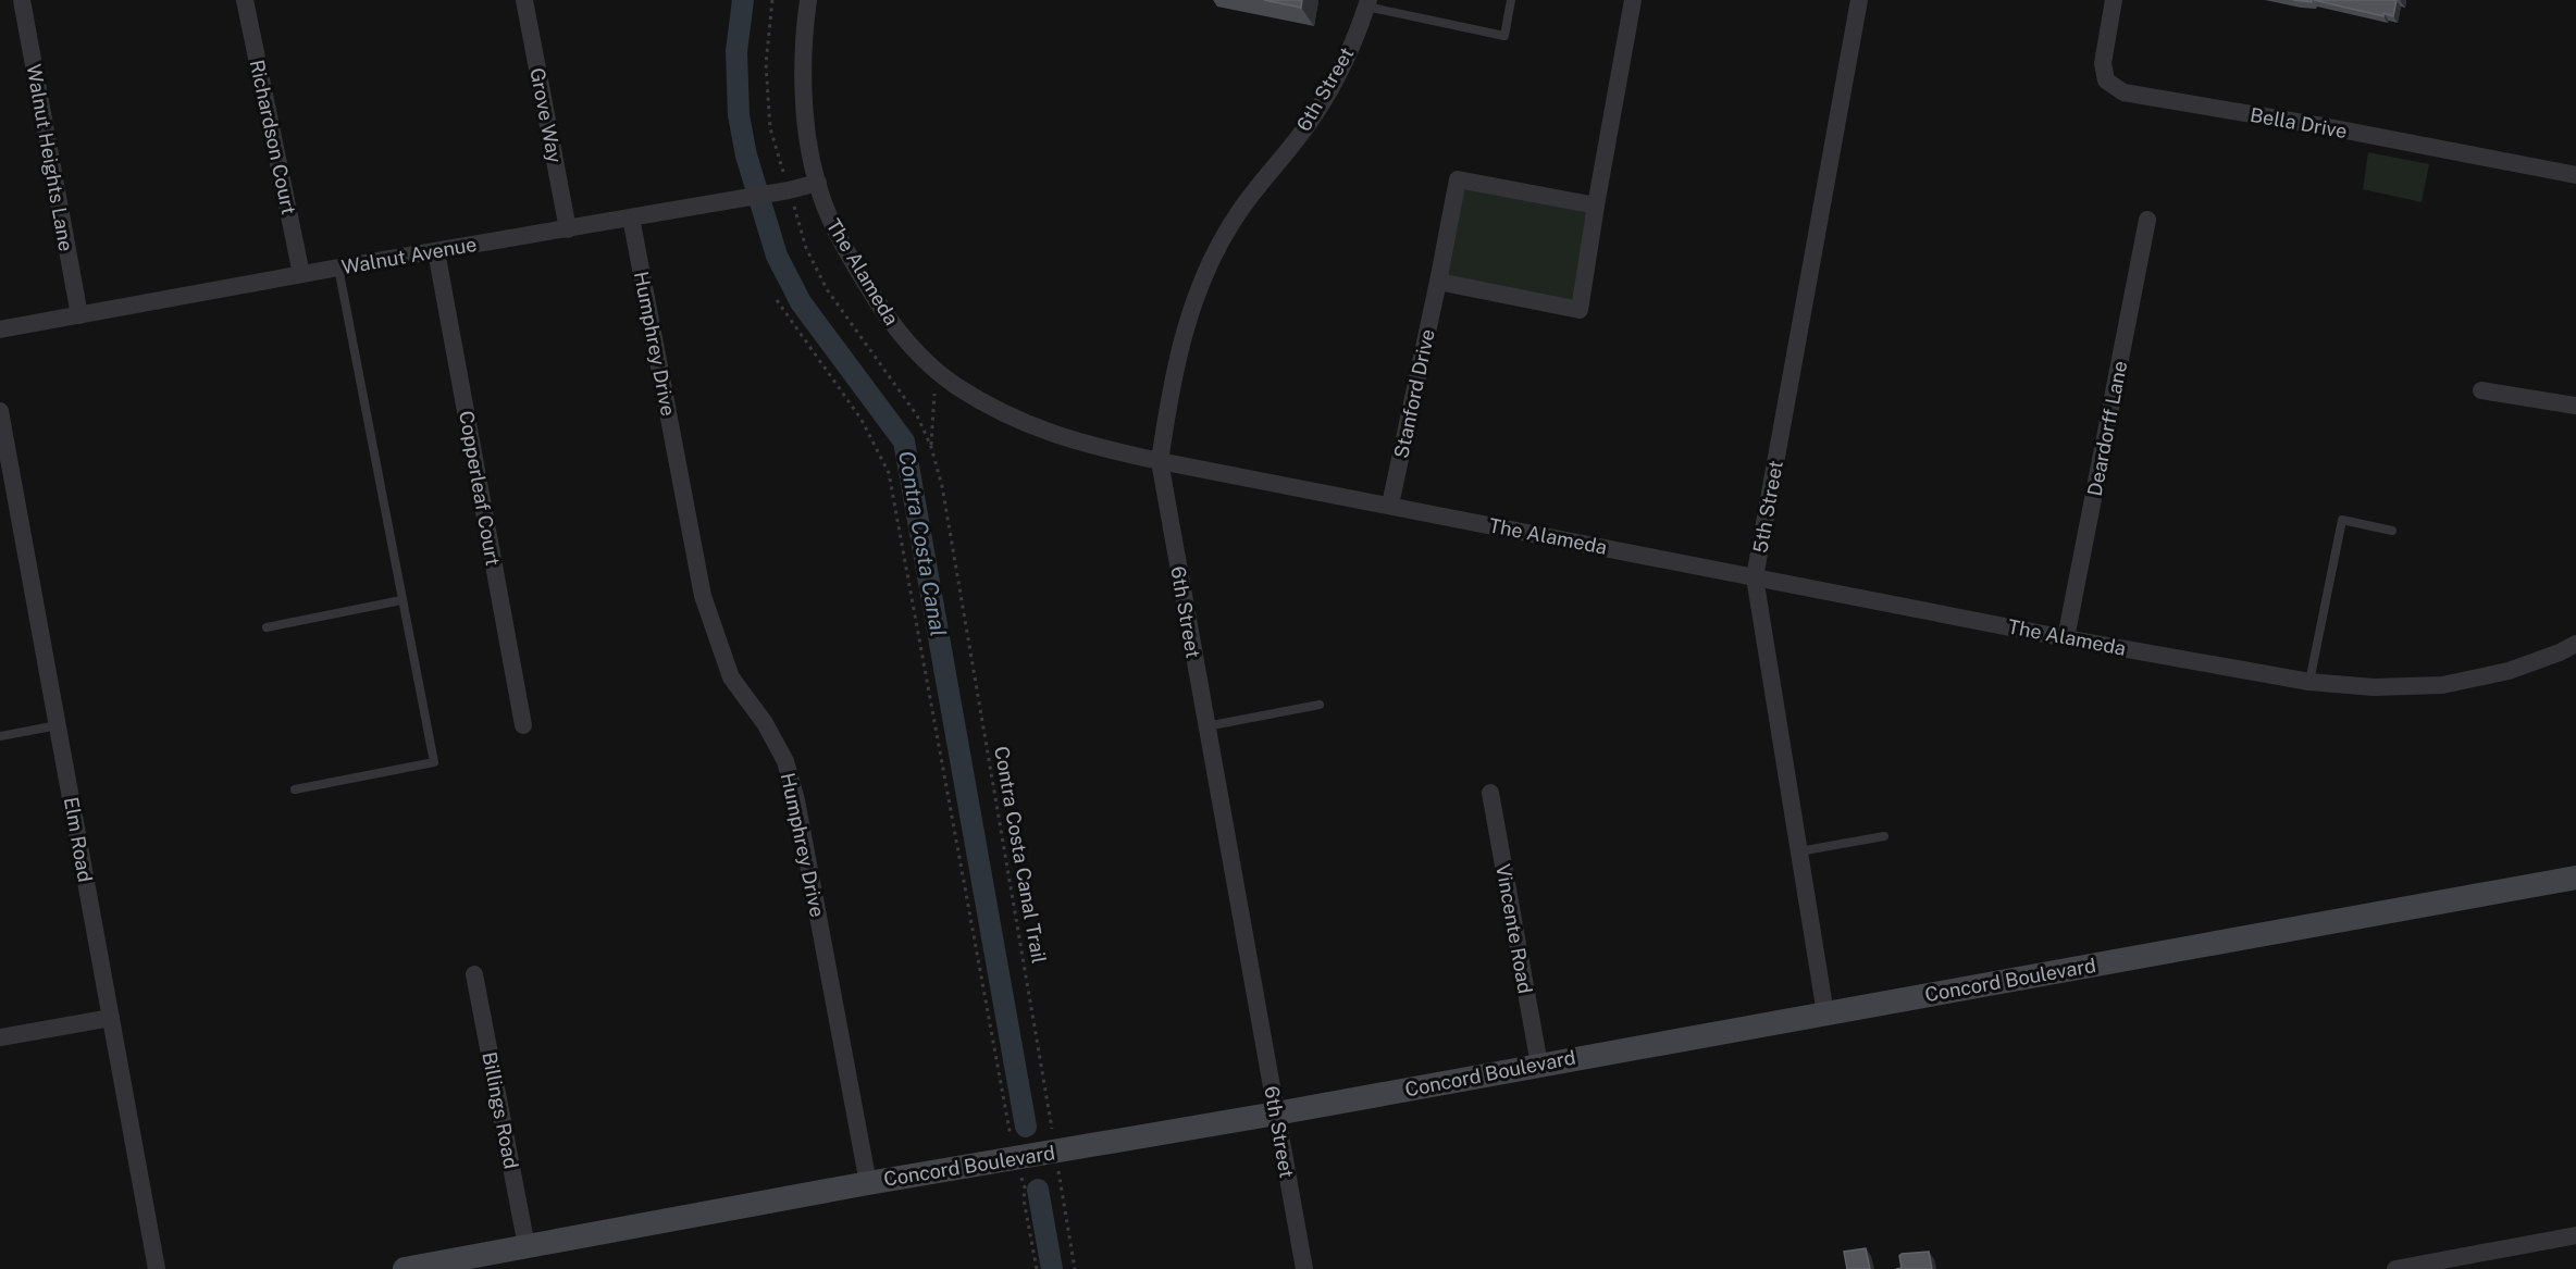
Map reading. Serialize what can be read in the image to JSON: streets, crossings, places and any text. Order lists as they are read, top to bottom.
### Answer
{
  "streets": {
    "street": [
      "6th Street",
      "Grove Way",
      "Bella Drive",
      "Richardson Court",
      "Walnut Heights Lane",
      "Walnut Avenue",
      "The Alameda",
      "Humphrey Drive",
      "Stanford Drive",
      "Deardorff Lane",
      "Copperleaf Court",
      "5th Street",
      "Elm Road",
      "Vincente Road",
      "Concord Boulevard",
      "Billings Road"
    ],
    "path": ["Contra Costa Canal Trail"]
  },
  "crossings": [
    ["6th Street", "The Alameda"],
    ["6th Street", "Concord Boulevard"],
    ["Grove Way", "Walnut Avenue"],
    ["Richardson Court", "Walnut Avenue"],
    ["Walnut Heights Lane", "Walnut Avenue"],
    ["Walnut Avenue", "The Alameda"],
    ["Walnut Avenue", "Humphrey Drive"],
    ["Walnut Avenue", "Copperleaf Court"],
    ["Walnut Avenue", "Contra Costa Canal Trail"],
    ["The Alameda", "Stanford Drive"],
    ["The Alameda", "Deardorff Lane"],
    ["The Alameda", "5th Street"],
    ["The Alameda", "Contra Costa Canal Trail"],
    ["Humphrey Drive", "Concord Boulevard"],
    ["5th Street", "Concord Boulevard"],
    ["Contra Costa Canal Trail", "Concord Boulevard"],
    ["Vincente Road", "Concord Boulevard"],
    ["Concord Boulevard", "Billings Road"]
  ],
  "water": ["Contra Costa Canal"]
}
